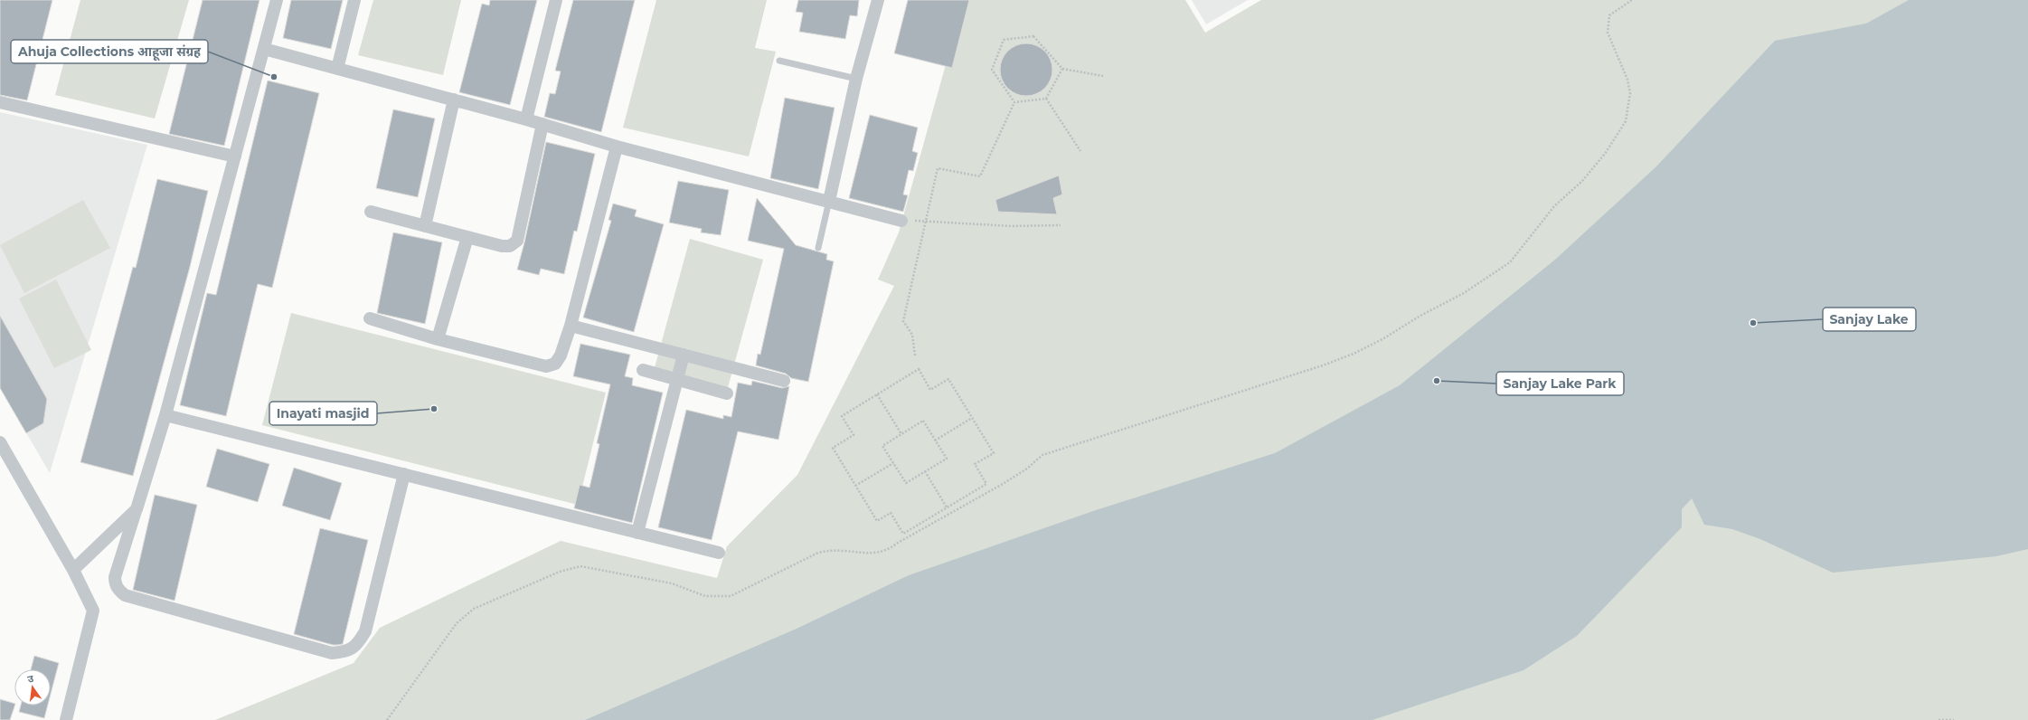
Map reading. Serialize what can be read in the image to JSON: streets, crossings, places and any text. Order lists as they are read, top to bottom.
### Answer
{
  "places": [
    "Ahuja Collections आहूजा संग्रह",
    "Sanjay Lake",
    "Sanjay Lake Park",
    "Inayati masjid"
  ],
  "north": "top"
}
